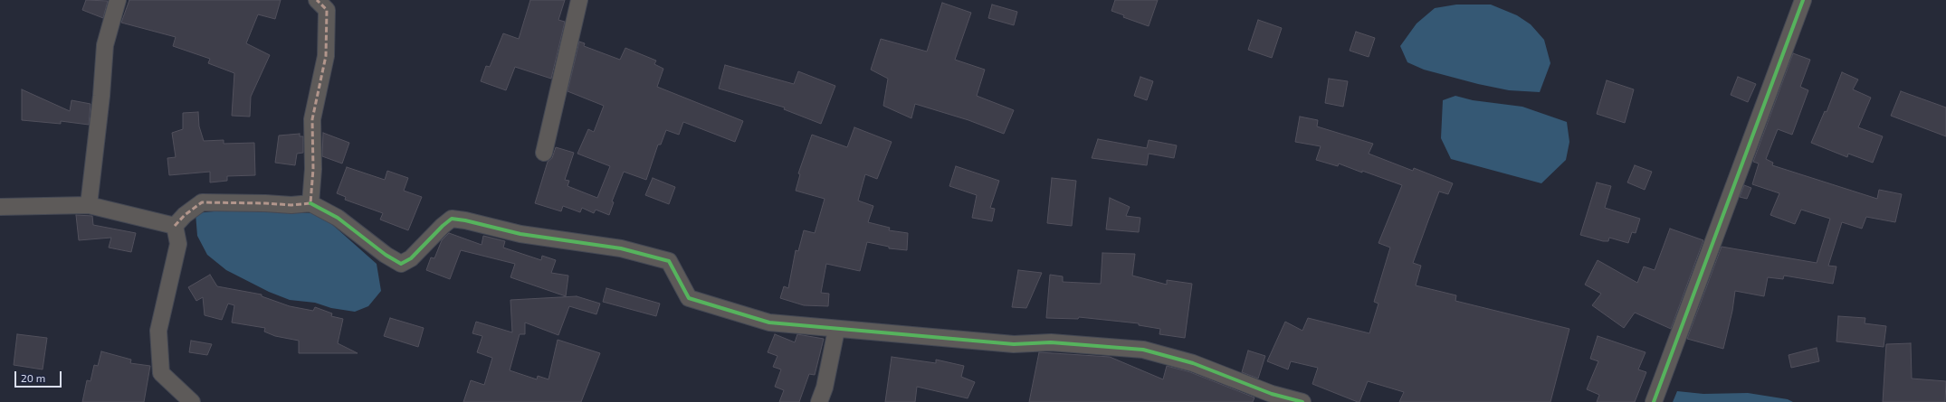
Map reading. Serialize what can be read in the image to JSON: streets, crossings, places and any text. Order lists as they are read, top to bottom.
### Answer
{
  "scale_bar": "20 m"
}
